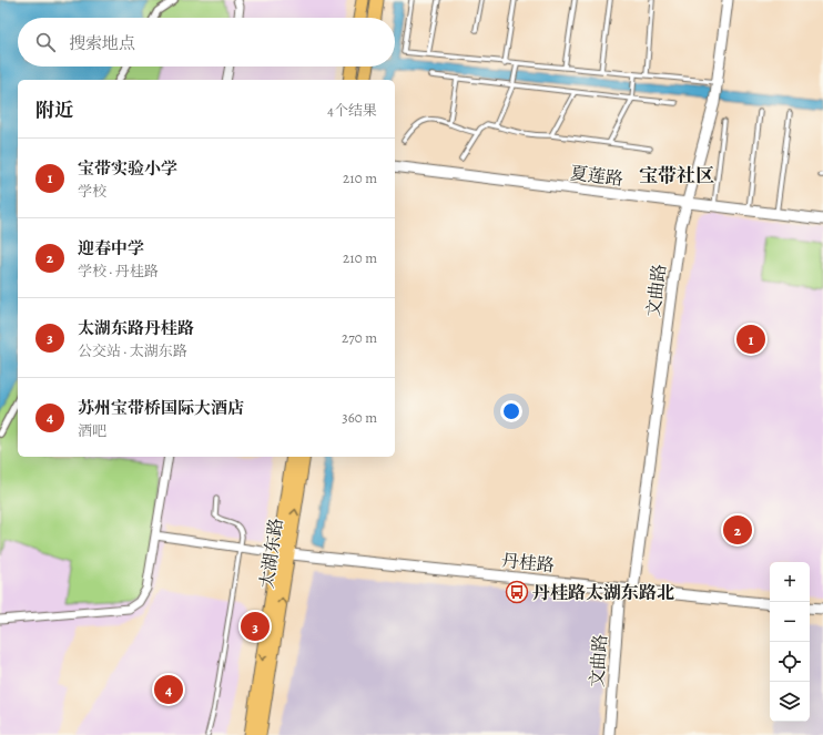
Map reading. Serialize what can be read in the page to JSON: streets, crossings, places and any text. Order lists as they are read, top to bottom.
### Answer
{
  "streets": {
    "main road": ["太湖东路"],
    "street": ["夏莲路", "文曲路", "丹桂路"]
  },
  "crossings": [
    ["夏莲路", "文曲路"],
    ["文曲路", "丹桂路"],
    ["太湖东路", "丹桂路"]
  ],
  "districts": ["宝带社区"],
  "places": {
    "bus stop": ["丹桂路太湖东路北"]
  },
  "page": {
    "search": "搜索地点",
    "heading": ["附近", "4个结果"],
    "list": [
      {
        "mark": "1",
        "name": "宝带实验小学",
        "note": "学校",
        "value": "210 m"
      },
      {
        "mark": "2",
        "name": "迎春中学",
        "note": "学校 · 丹桂路",
        "value": "210 m"
      },
      {
        "mark": "3",
        "name": "太湖东路丹桂路",
        "note": "公交站 · 太湖东路",
        "value": "270 m"
      },
      {
        "mark": "4",
        "name": "苏州宝带桥国际大酒店",
        "note": "酒吧",
        "value": "360 m"
      }
    ],
    "pins": [
      "1",
      "2",
      "3",
      "4"
    ],
    "map_buttons": ["+", "−"]
  }
}
